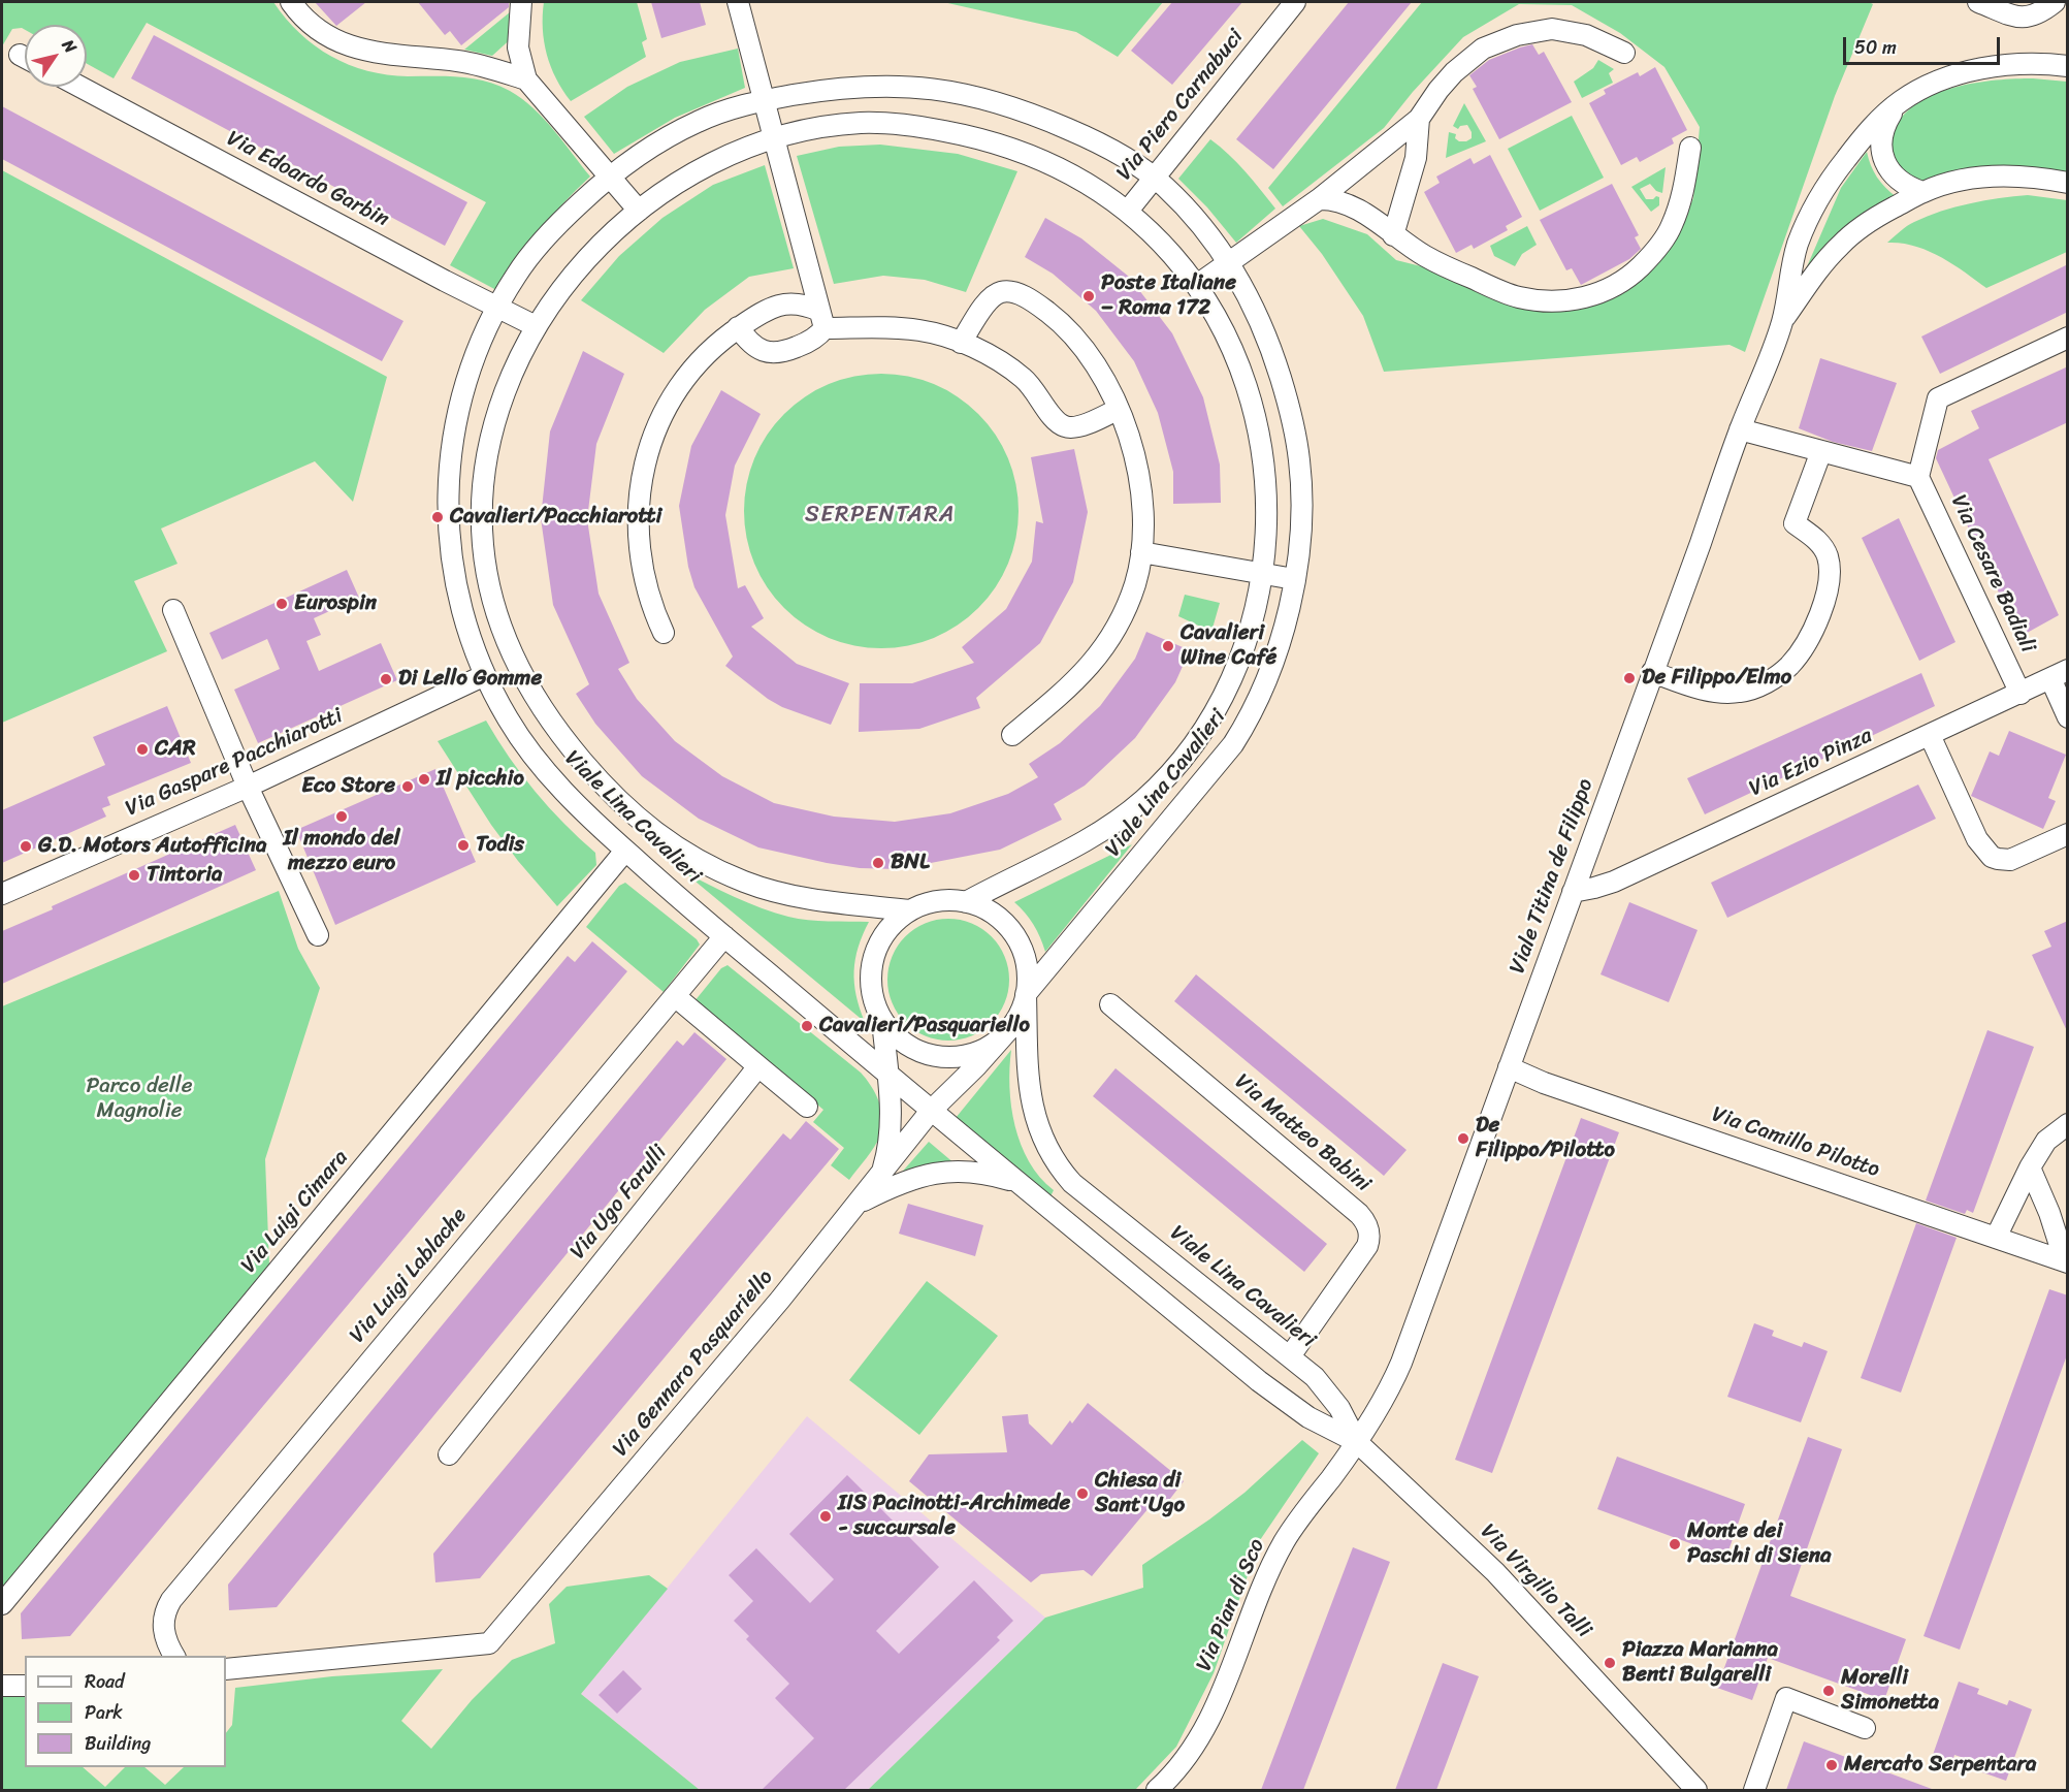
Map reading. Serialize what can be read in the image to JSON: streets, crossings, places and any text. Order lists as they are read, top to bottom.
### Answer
{
  "streets": {
    "street": [
      "Via Piero Carnabuci",
      "Via Edoardo Garbin",
      "Via Cesare Badiali",
      "Via Gaspare Pacchiarotti",
      "Via Ezio Pinza",
      "Viale Lina Cavalieri",
      "Viale Titina de Filippo",
      "Via Matteo Babini",
      "Via Camillo Pilotto",
      "Via Ugo Farulli",
      "Via Luigi Cimara",
      "Via Luigi Lablache",
      "Via Gennaro Pasquariello",
      "Via Virgilio Talli",
      "Via Pian di Sco"
    ]
  },
  "crossings": [
    ["Via Piero Carnabuci", "Viale Lina Cavalieri"],
    ["Via Edoardo Garbin", "Viale Lina Cavalieri"],
    ["Via Cesare Badiali", "Via Ezio Pinza"],
    ["Via Gaspare Pacchiarotti", "Viale Lina Cavalieri"],
    ["Via Ezio Pinza", "Viale Titina de Filippo"],
    ["Viale Lina Cavalieri", "Viale Titina de Filippo"],
    ["Viale Lina Cavalieri", "Via Matteo Babini"],
    ["Viale Lina Cavalieri", "Via Luigi Cimara"],
    ["Viale Lina Cavalieri", "Via Luigi Lablache"],
    ["Viale Lina Cavalieri", "Via Gennaro Pasquariello"],
    ["Viale Lina Cavalieri", "Via Virgilio Talli"],
    ["Viale Lina Cavalieri", "Via Pian di Sco"],
    ["Viale Titina de Filippo", "Via Camillo Pilotto"],
    ["Viale Titina de Filippo", "Via Virgilio Talli"],
    ["Viale Titina de Filippo", "Via Pian di Sco"],
    ["Via Virgilio Talli", "Via Pian di Sco"]
  ],
  "districts": ["SERPENTARA"],
  "parks": ["Parco delle Magnolie"],
  "places": [
    "Poste Italiane – Roma 172",
    "Cavalieri/Pacchiarotti",
    "Eurospin",
    "Cavalieri Wine Café",
    "De Filippo/Elmo",
    "Di Lello Gomme",
    "CAR",
    "Il picchio",
    "Eco Store",
    "Il mondo del mezzo euro",
    "Todis",
    "G.D. Motors Autofficina",
    "BNL",
    "Tintoria",
    "Cavalieri/Pasquariello",
    "De Filippo/Pilotto",
    "Chiesa di Sant'Ugo",
    "IIS Pacinotti-Archimede - succursale",
    "Monte dei Paschi di Siena",
    "Piazza Marianna Benti Bulgarelli",
    "Morelli Simonetta",
    "Mercato Serpentara"
  ],
  "legend": ["Road", "Park", "Building"],
  "scale_bar": "50 m",
  "north": "top right"
}
